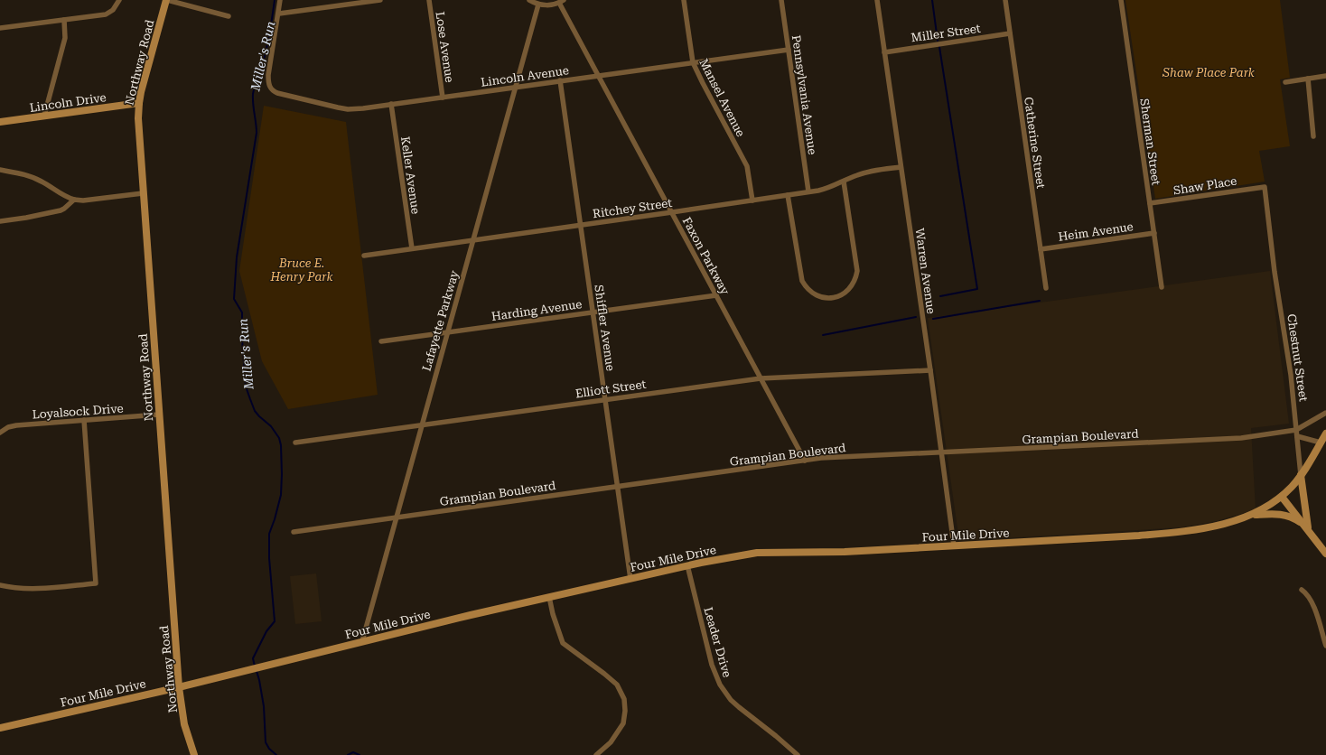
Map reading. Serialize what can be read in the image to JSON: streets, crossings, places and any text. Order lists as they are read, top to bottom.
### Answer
{
  "streets": {
    "street": [
      "Miller Street",
      "Lose Avenue",
      "Northway Road",
      "Lincoln Avenue",
      "Pennsylvania Avenue",
      "Mansel Avenue",
      "Lincoln Drive",
      "Sherman Street",
      "Catherine Street",
      "Keller Avenue",
      "Shaw Place",
      "Ritchey Street",
      "Heim Avenue",
      "Faxon Parkway",
      "Warren Avenue",
      "Harding Avenue",
      "Lafayette Parkway",
      "Shiffler Avenue",
      "Chestnut Street",
      "Elliott Street",
      "Loyalsock Drive",
      "Grampian Boulevard",
      "Four Mile Drive",
      "Leader Drive"
    ]
  },
  "crossings": [
    ["Miller Street", "Catherine Street"],
    ["Miller Street", "Warren Avenue"],
    ["Lose Avenue", "Lincoln Avenue"],
    ["Northway Road", "Lincoln Drive"],
    ["Northway Road", "Loyalsock Drive"],
    ["Northway Road", "Four Mile Drive"],
    ["Lincoln Avenue", "Pennsylvania Avenue"],
    ["Lincoln Avenue", "Mansel Avenue"],
    ["Lincoln Avenue", "Keller Avenue"],
    ["Lincoln Avenue", "Faxon Parkway"],
    ["Lincoln Avenue", "Lafayette Parkway"],
    ["Lincoln Avenue", "Shiffler Avenue"],
    ["Pennsylvania Avenue", "Ritchey Street"],
    ["Mansel Avenue", "Ritchey Street"],
    ["Sherman Street", "Shaw Place"],
    ["Sherman Street", "Heim Avenue"],
    ["Catherine Street", "Heim Avenue"],
    ["Keller Avenue", "Ritchey Street"],
    ["Shaw Place", "Chestnut Street"],
    ["Ritchey Street", "Faxon Parkway"],
    ["Ritchey Street", "Warren Avenue"],
    ["Ritchey Street", "Lafayette Parkway"],
    ["Ritchey Street", "Shiffler Avenue"],
    ["Faxon Parkway", "Harding Avenue"],
    ["Faxon Parkway", "Elliott Street"],
    ["Faxon Parkway", "Grampian Boulevard"],
    ["Warren Avenue", "Elliott Street"],
    ["Warren Avenue", "Grampian Boulevard"],
    ["Warren Avenue", "Four Mile Drive"],
    ["Harding Avenue", "Lafayette Parkway"],
    ["Harding Avenue", "Shiffler Avenue"],
    ["Lafayette Parkway", "Elliott Street"],
    ["Lafayette Parkway", "Grampian Boulevard"],
    ["Lafayette Parkway", "Four Mile Drive"],
    ["Shiffler Avenue", "Elliott Street"],
    ["Shiffler Avenue", "Grampian Boulevard"],
    ["Shiffler Avenue", "Four Mile Drive"],
    ["Chestnut Street", "Grampian Boulevard"],
    ["Chestnut Street", "Four Mile Drive"],
    ["Four Mile Drive", "Leader Drive"]
  ],
  "water": ["Miller's Run"],
  "parks": ["Shaw Place Park", "Bruce E. Henry Park"]
}
